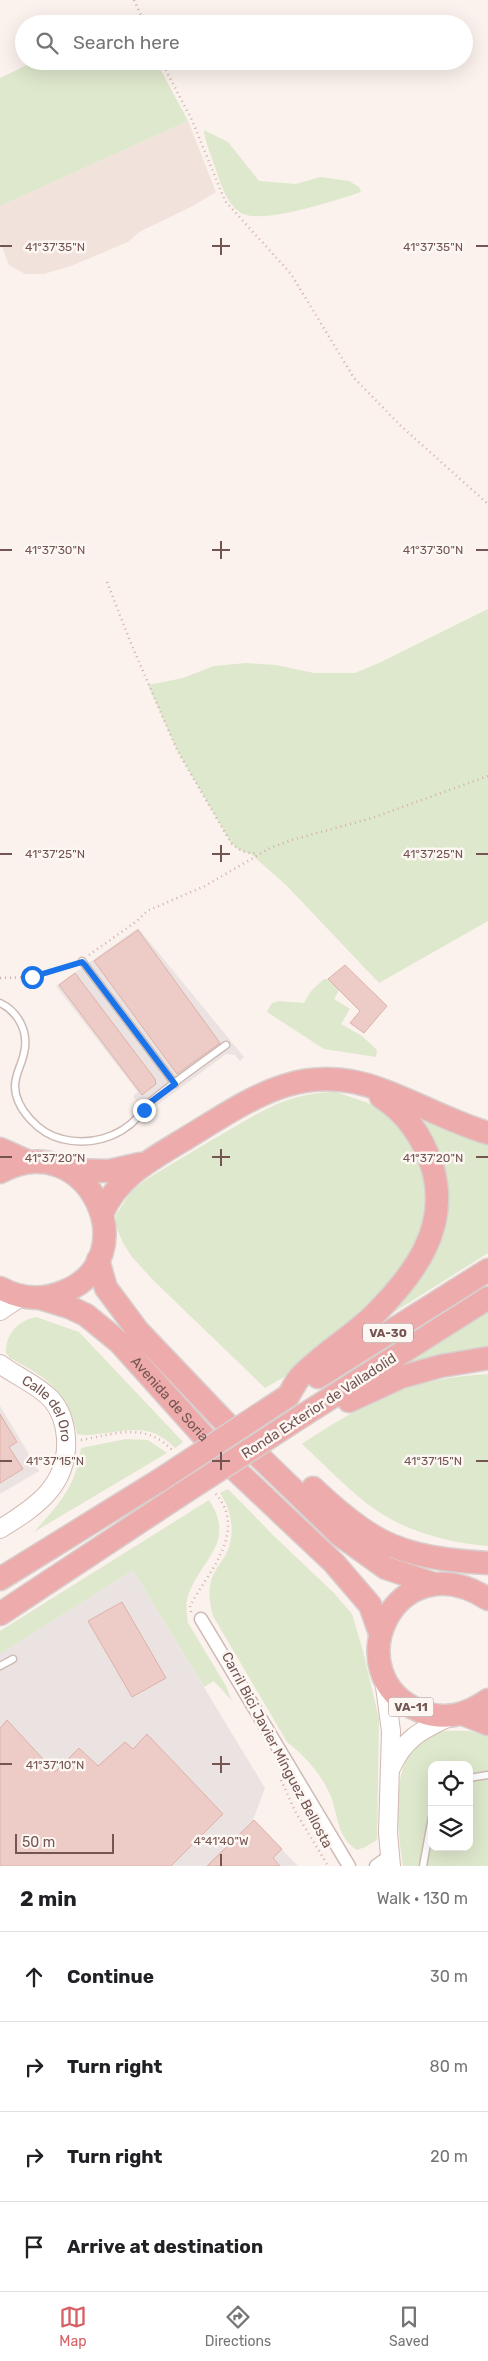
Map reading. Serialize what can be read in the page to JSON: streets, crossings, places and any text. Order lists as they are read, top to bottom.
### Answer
{
  "streets": {
    "highway": [
      "VA-30",
      "Avenida de Soria",
      "Ronda Exterior de Valladolid",
      "VA-11"
    ],
    "main road": ["Calle del Oro"],
    "path": ["Carril Bici Javier Mínguez Bellosta"]
  },
  "crossings": [
    ["Avenida de Soria", "VA-11"]
  ],
  "scale_bar": "50 m",
  "page": {
    "search": "Search here",
    "scale": "50 m",
    "heading": ["2 min", "Walk · 130 m"],
    "list": [
      ["Continue", "30 m"],
      ["Turn right", "80 m"],
      ["Turn right", "20 m"],
      "Arrive at destination"
    ],
    "nav": ["Map", "Directions", "Saved"]
  },
  "coordinates": [
    "41°37'35\"N",
    "41°37'30\"N",
    "41°37'25\"N",
    "41°37'20\"N",
    "41°37'15\"N",
    "41°37'10\"N",
    "4°41'40\"W"
  ]
}
